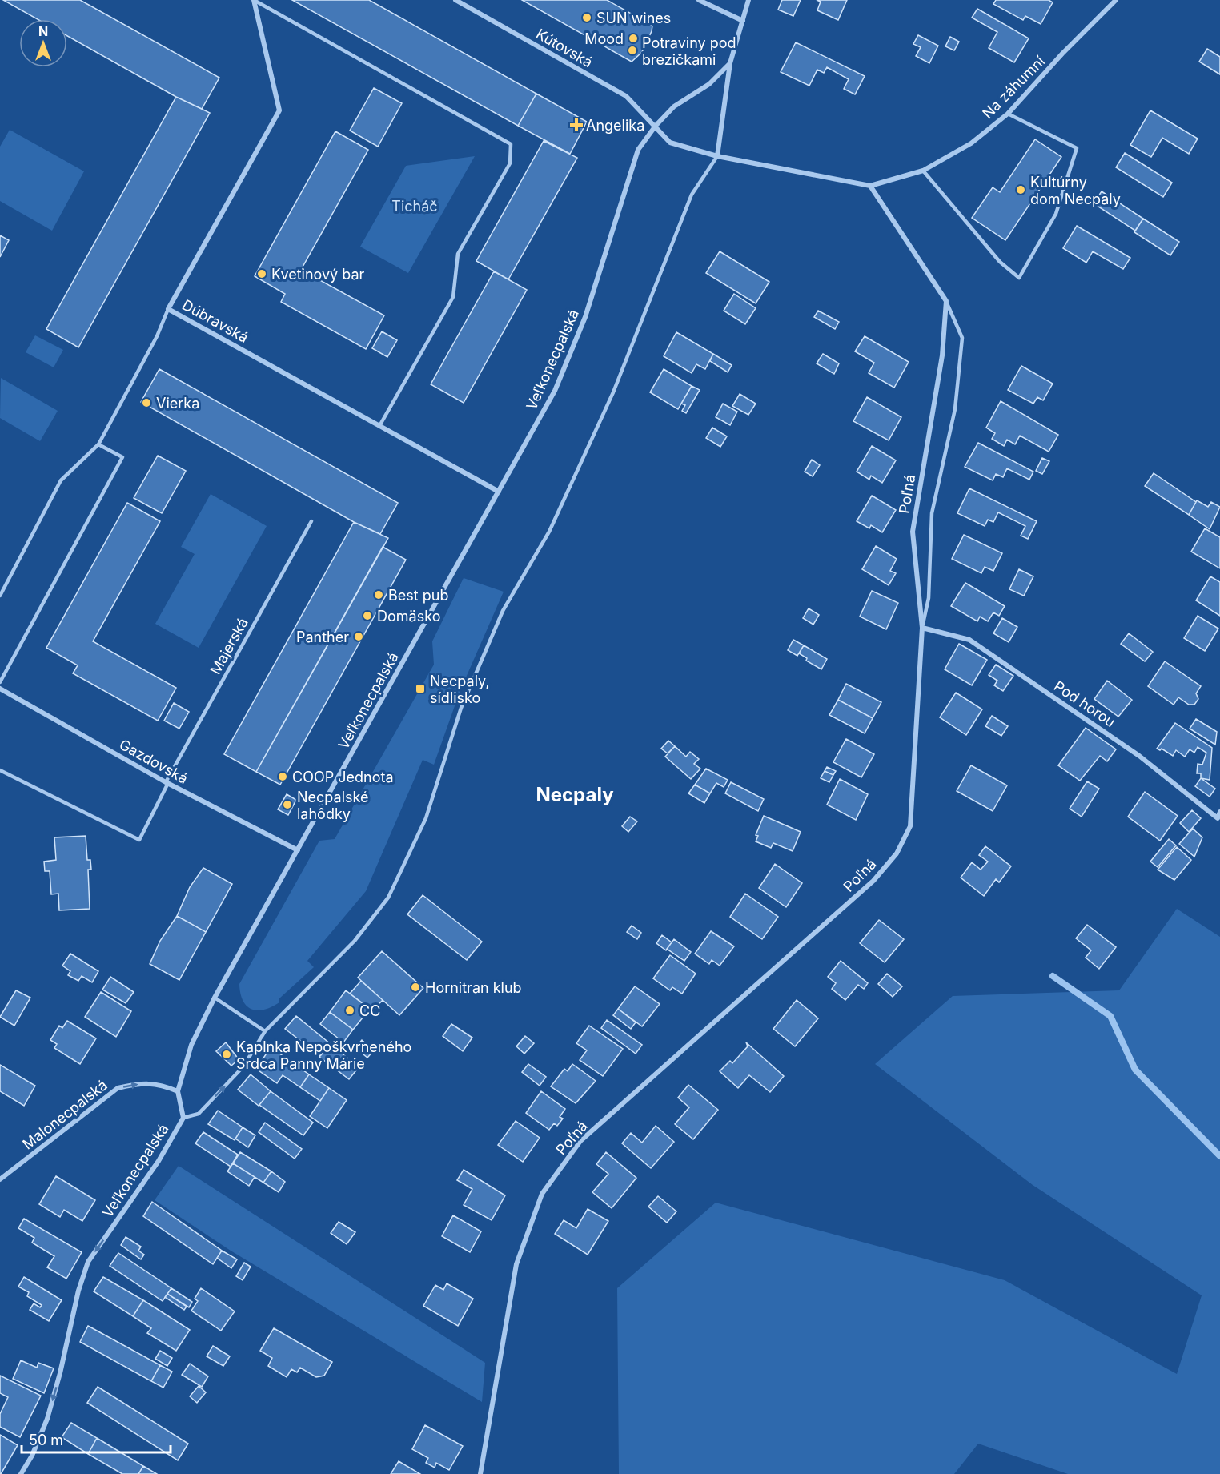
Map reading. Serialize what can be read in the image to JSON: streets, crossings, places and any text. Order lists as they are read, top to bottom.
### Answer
{
  "streets": {
    "street": [
      "Kútovská",
      "Na záhumní",
      "Dúbravská",
      "Veľkonecpalská",
      "Poľná",
      "Pod horou",
      "Gazdovská",
      "Malonecpalská"
    ],
    "lane": ["Majerská"]
  },
  "crossings": [
    ["Kútovská", "Na záhumní"],
    ["Kútovská", "Veľkonecpalská"],
    ["Na záhumní", "Veľkonecpalská"],
    ["Dúbravská", "Veľkonecpalská"],
    ["Veľkonecpalská", "Gazdovská"],
    ["Veľkonecpalská", "Malonecpalská"],
    ["Poľná", "Pod horou"],
    ["Majerská", "Gazdovská"]
  ],
  "one_way": ["Malonecpalská"],
  "districts": ["Necpaly"],
  "parks": ["Ticháč"],
  "places": {
    "other": [
      "SUN wines",
      "Mood",
      "Potraviny pod brezičkami",
      "Kultúrny dom Necpaly",
      "Kvetinový bar",
      "Vierka",
      "Best pub",
      "Domäsko",
      "Panther",
      "COOP Jednota",
      "Necpalské lahôdky",
      "Hornitran klub",
      "CC",
      "Kaplnka Nepoškvrneného Srdca Panny Márie"
    ],
    "health": ["Angelika"],
    "transit": ["Necpaly, sídlisko"]
  },
  "scale_bar": "50 m",
  "north": "top"
}
